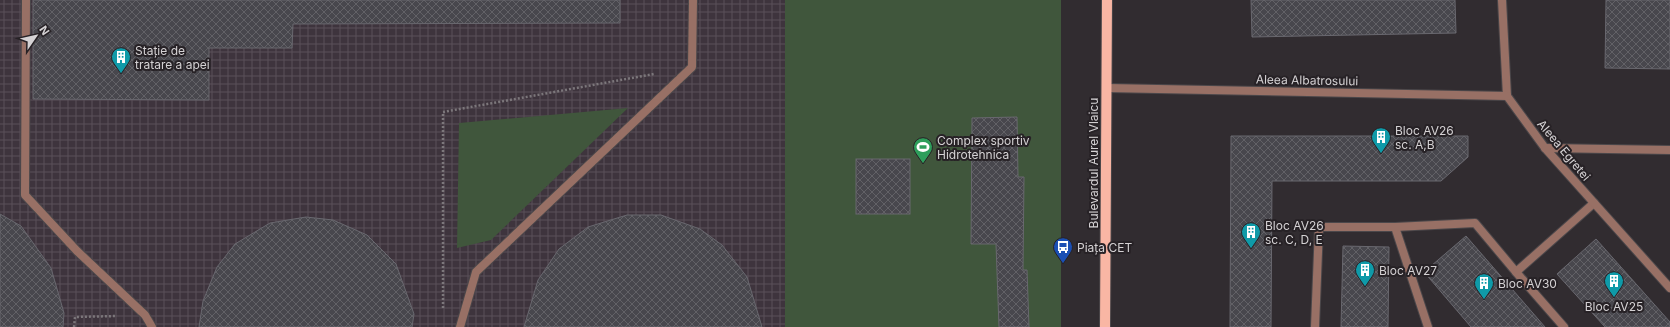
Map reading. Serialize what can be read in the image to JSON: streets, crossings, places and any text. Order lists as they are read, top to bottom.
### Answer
{
  "streets": {
    "main road": ["Bulevardul Aurel Vlaicu"],
    "street": ["Aleea Albatrosului", "Aleea Egretei"]
  },
  "crossings": [
    ["Aleea Albatrosului", "Aleea Egretei"],
    ["Aleea Albatrosului", "Bulevardul Aurel Vlaicu"]
  ],
  "places": {
    "building": [
      "Stație de tratare a apei",
      "Bloc AV26 sc. A,B",
      "Bloc AV26 sc. C, D, E",
      "Bloc AV27",
      "Bloc AV25",
      "Bloc AV30"
    ],
    "sports": ["Complex sportiv Hidrotehnica"],
    "bus stop": ["Piața CET"]
  },
  "north": "top right"
}
